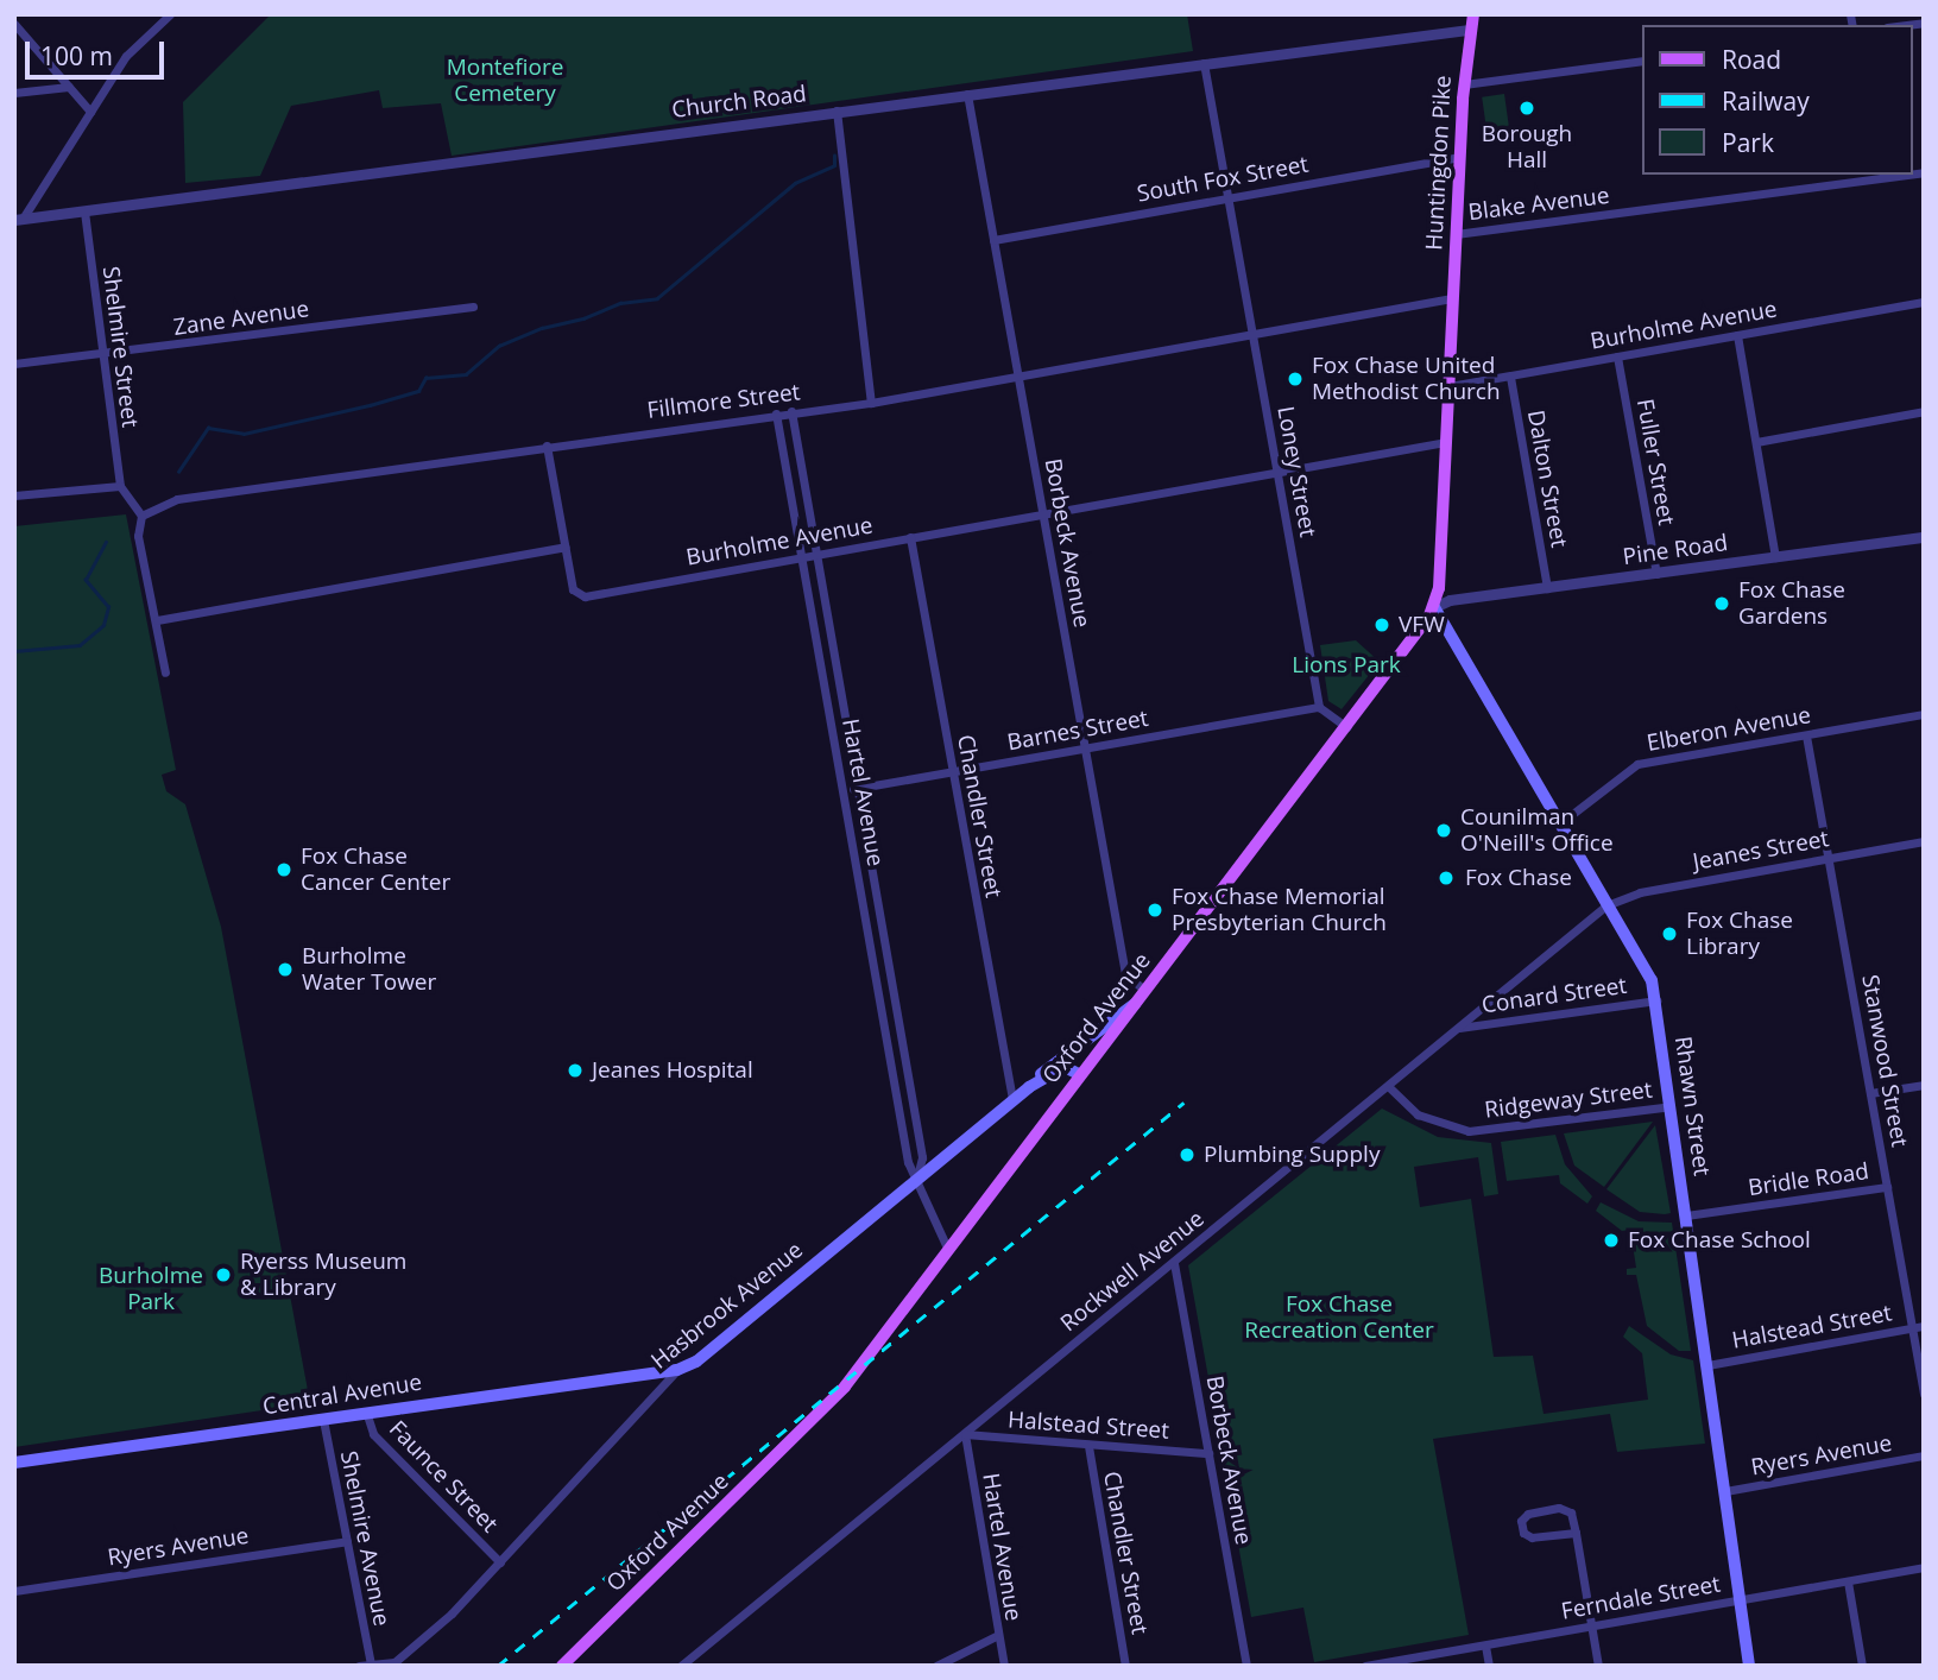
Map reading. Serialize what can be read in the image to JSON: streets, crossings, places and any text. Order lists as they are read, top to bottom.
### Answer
{
  "streets": {
    "main road": [
      "Huntingdon Pike",
      "Oxford Avenue",
      "Rhawn Street",
      "Hasbrook Avenue",
      "Central Avenue"
    ],
    "street": [
      "Church Road",
      "South Fox Street",
      "Blake Avenue",
      "Zane Avenue",
      "Burholme Avenue",
      "Shelmire Street",
      "Fillmore Street",
      "Fuller Street",
      "Loney Street",
      "Dalton Street",
      "Borbeck Avenue",
      "Pine Road",
      "Elberon Avenue",
      "Barnes Street",
      "Hartel Avenue",
      "Chandler Street",
      "Jeanes Street",
      "Conard Street",
      "Stanwood Street",
      "Ridgeway Street",
      "Bridle Road",
      "Rockwell Avenue",
      "Halstead Street",
      "Ryers Avenue",
      "Faunce Street",
      "Shelmire Avenue",
      "Ferndale Street"
    ]
  },
  "crossings": [
    ["Church Road", "Huntingdon Pike"],
    ["Church Road", "Shelmire Street"],
    ["Church Road", "Loney Street"],
    ["Church Road", "Borbeck Avenue"],
    ["Huntingdon Pike", "South Fox Street"],
    ["Huntingdon Pike", "Blake Avenue"],
    ["Huntingdon Pike", "Fillmore Street"],
    ["South Fox Street", "Loney Street"],
    ["South Fox Street", "Borbeck Avenue"],
    ["Zane Avenue", "Shelmire Street"],
    ["Burholme Avenue", "Fillmore Street"],
    ["Burholme Avenue", "Fuller Street"],
    ["Burholme Avenue", "Loney Street"],
    ["Burholme Avenue", "Dalton Street"],
    ["Burholme Avenue", "Borbeck Avenue"],
    ["Burholme Avenue", "Hartel Avenue"],
    ["Burholme Avenue", "Chandler Street"],
    ["Fillmore Street", "Loney Street"],
    ["Fillmore Street", "Borbeck Avenue"],
    ["Fillmore Street", "Hartel Avenue"],
    ["Fuller Street", "Pine Road"],
    ["Loney Street", "Barnes Street"],
    ["Dalton Street", "Pine Road"],
    ["Borbeck Avenue", "Barnes Street"],
    ["Borbeck Avenue", "Oxford Avenue"],
    ["Borbeck Avenue", "Rockwell Avenue"],
    ["Borbeck Avenue", "Halstead Street"],
    ["Pine Road", "Oxford Avenue"],
    ["Pine Road", "Rhawn Street"],
    ["Elberon Avenue", "Stanwood Street"],
    ["Elberon Avenue", "Rhawn Street"],
    ["Barnes Street", "Hartel Avenue"],
    ["Barnes Street", "Chandler Street"],
    ["Hartel Avenue", "Oxford Avenue"],
    ["Hartel Avenue", "Rockwell Avenue"],
    ["Hartel Avenue", "Hasbrook Avenue"],
    ["Hartel Avenue", "Halstead Street"],
    ["Chandler Street", "Hasbrook Avenue"],
    ["Chandler Street", "Halstead Street"],
    ["Jeanes Street", "Stanwood Street"],
    ["Jeanes Street", "Rhawn Street"],
    ["Jeanes Street", "Rockwell Avenue"],
    ["Conard Street", "Rhawn Street"],
    ["Conard Street", "Rockwell Avenue"],
    ["Oxford Avenue", "Rhawn Street"],
    ["Oxford Avenue", "Hasbrook Avenue"],
    ["Stanwood Street", "Bridle Road"],
    ["Stanwood Street", "Halstead Street"],
    ["Ridgeway Street", "Rhawn Street"],
    ["Ridgeway Street", "Rockwell Avenue"],
    ["Rhawn Street", "Bridle Road"],
    ["Rhawn Street", "Rockwell Avenue"],
    ["Rhawn Street", "Halstead Street"],
    ["Rhawn Street", "Ryers Avenue"],
    ["Rhawn Street", "Ferndale Street"],
    ["Rockwell Avenue", "Halstead Street"],
    ["Hasbrook Avenue", "Central Avenue"],
    ["Hasbrook Avenue", "Faunce Street"],
    ["Hasbrook Avenue", "Shelmire Avenue"],
    ["Central Avenue", "Faunce Street"],
    ["Central Avenue", "Shelmire Avenue"],
    ["Ryers Avenue", "Shelmire Avenue"]
  ],
  "parks": [
    "Montefiore Cemetery",
    "Lions Park",
    "Burholme Park",
    "Fox Chase Recreation Center"
  ],
  "places": [
    "Borough Hall",
    "Fox Chase United Methodist Church",
    "Fox Chase Gardens",
    "VFW",
    "Counilman O'Neill's Office",
    "Fox Chase Cancer Center",
    "Fox Chase",
    "Fox Chase Memorial Presbyterian Church",
    "Fox Chase Library",
    "Burholme Water Tower",
    "Jeanes Hospital",
    "Plumbing Supply",
    "Fox Chase School",
    "Ryerss Museum & Library"
  ],
  "legend": ["Road", "Railway", "Park"],
  "scale_bar": "100 m"
}
